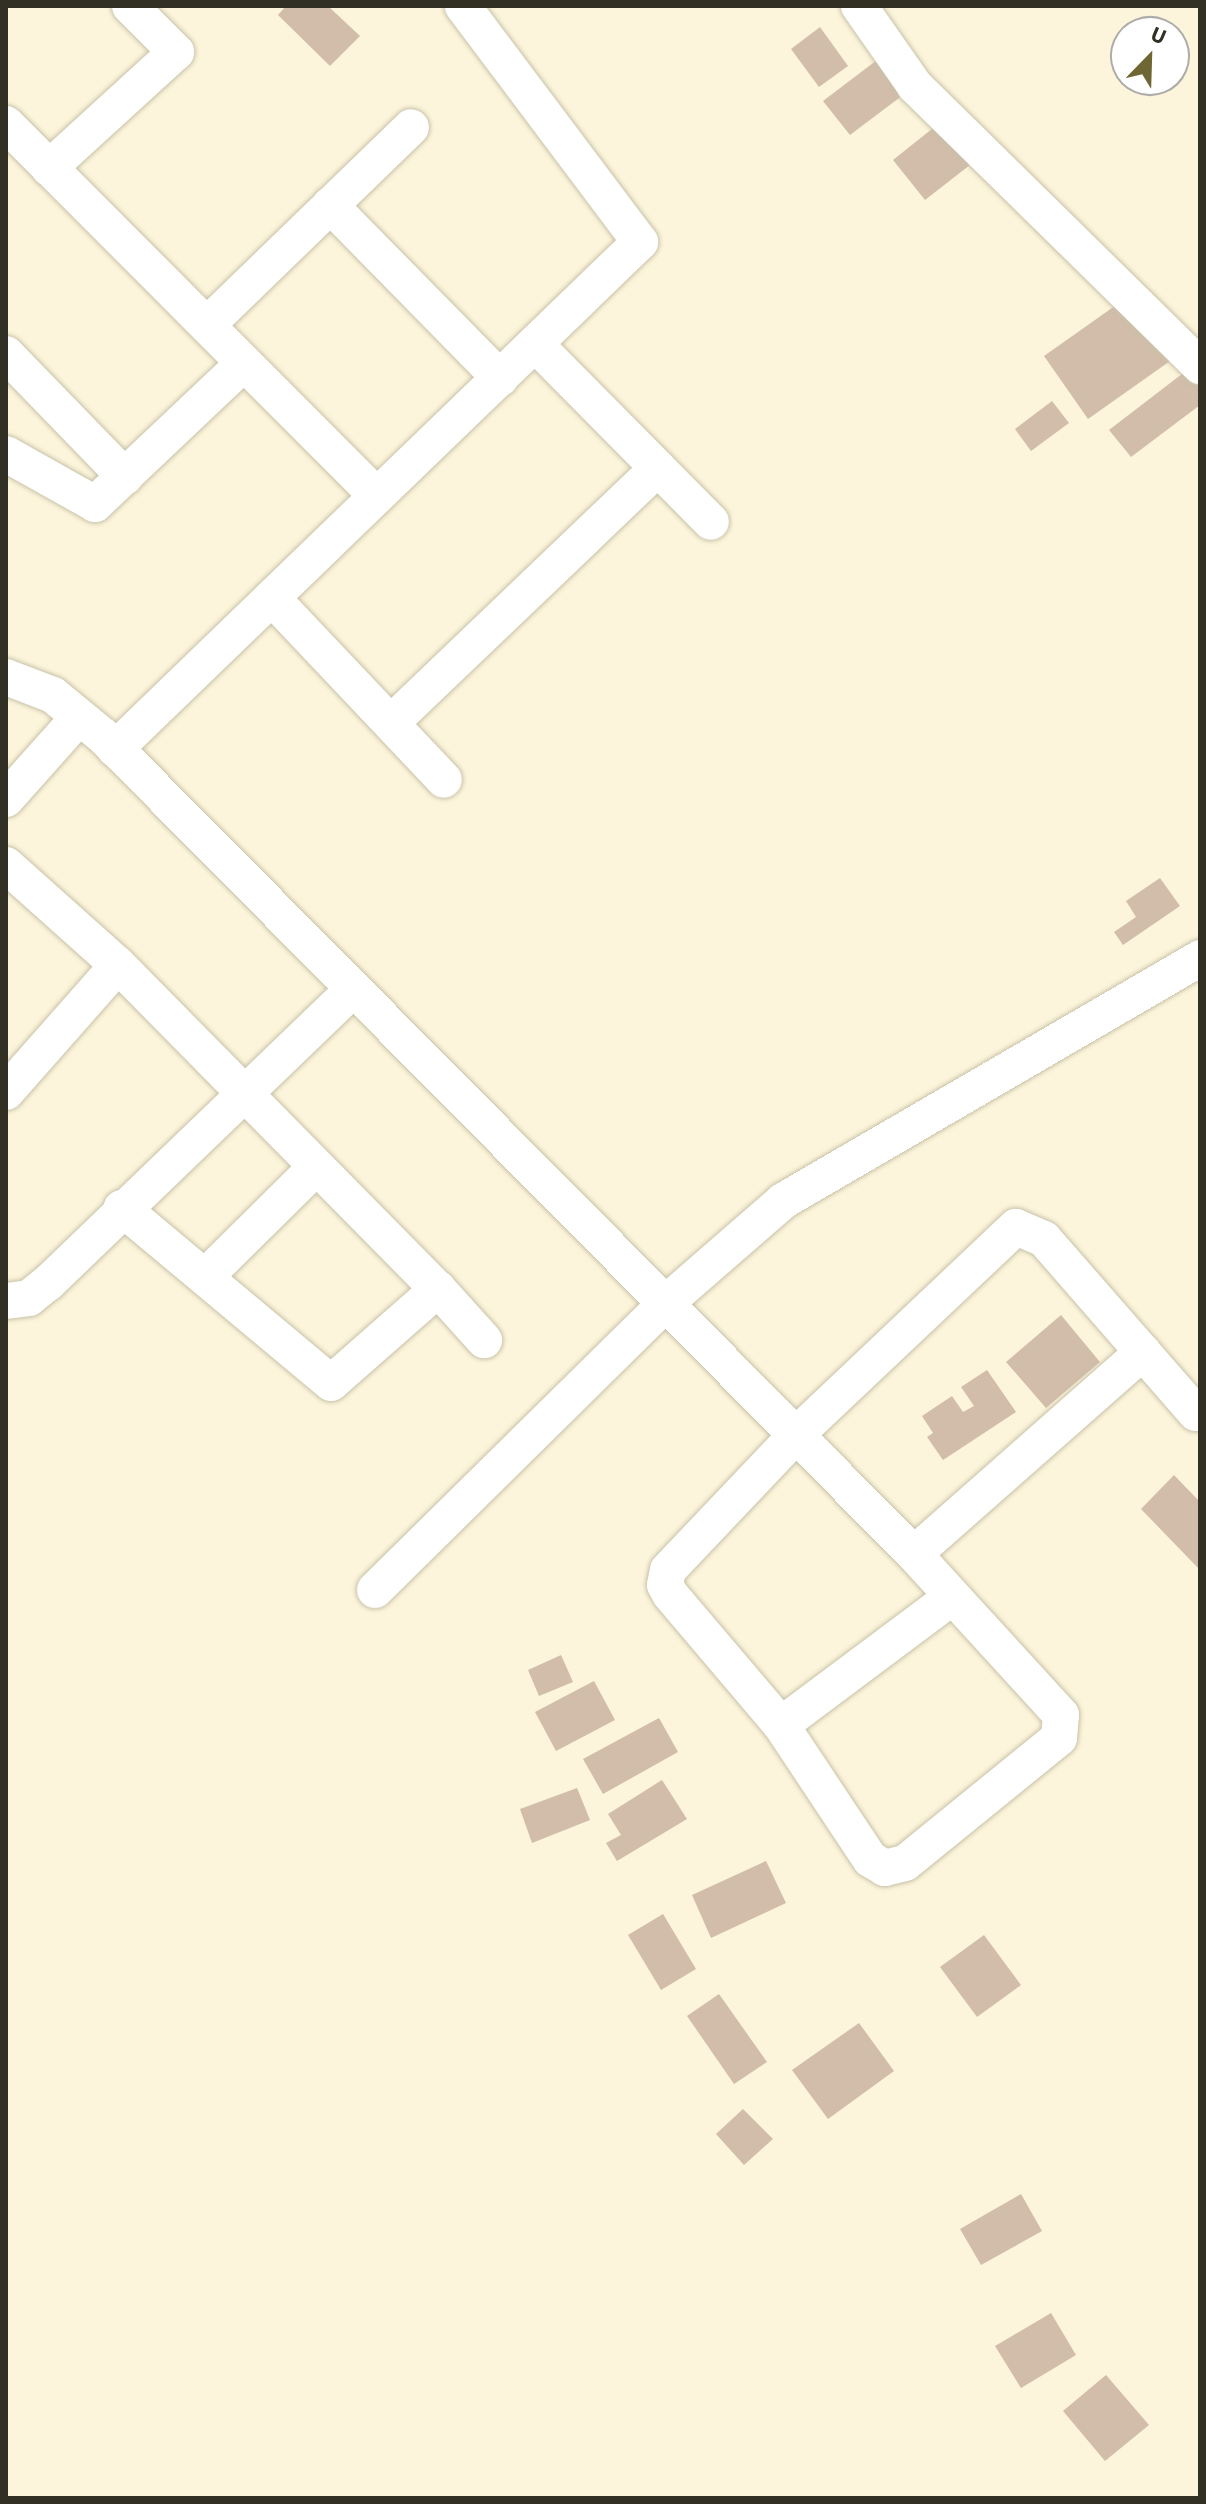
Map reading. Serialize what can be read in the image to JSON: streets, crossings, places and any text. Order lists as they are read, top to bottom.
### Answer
{
  "north": "top right"
}
